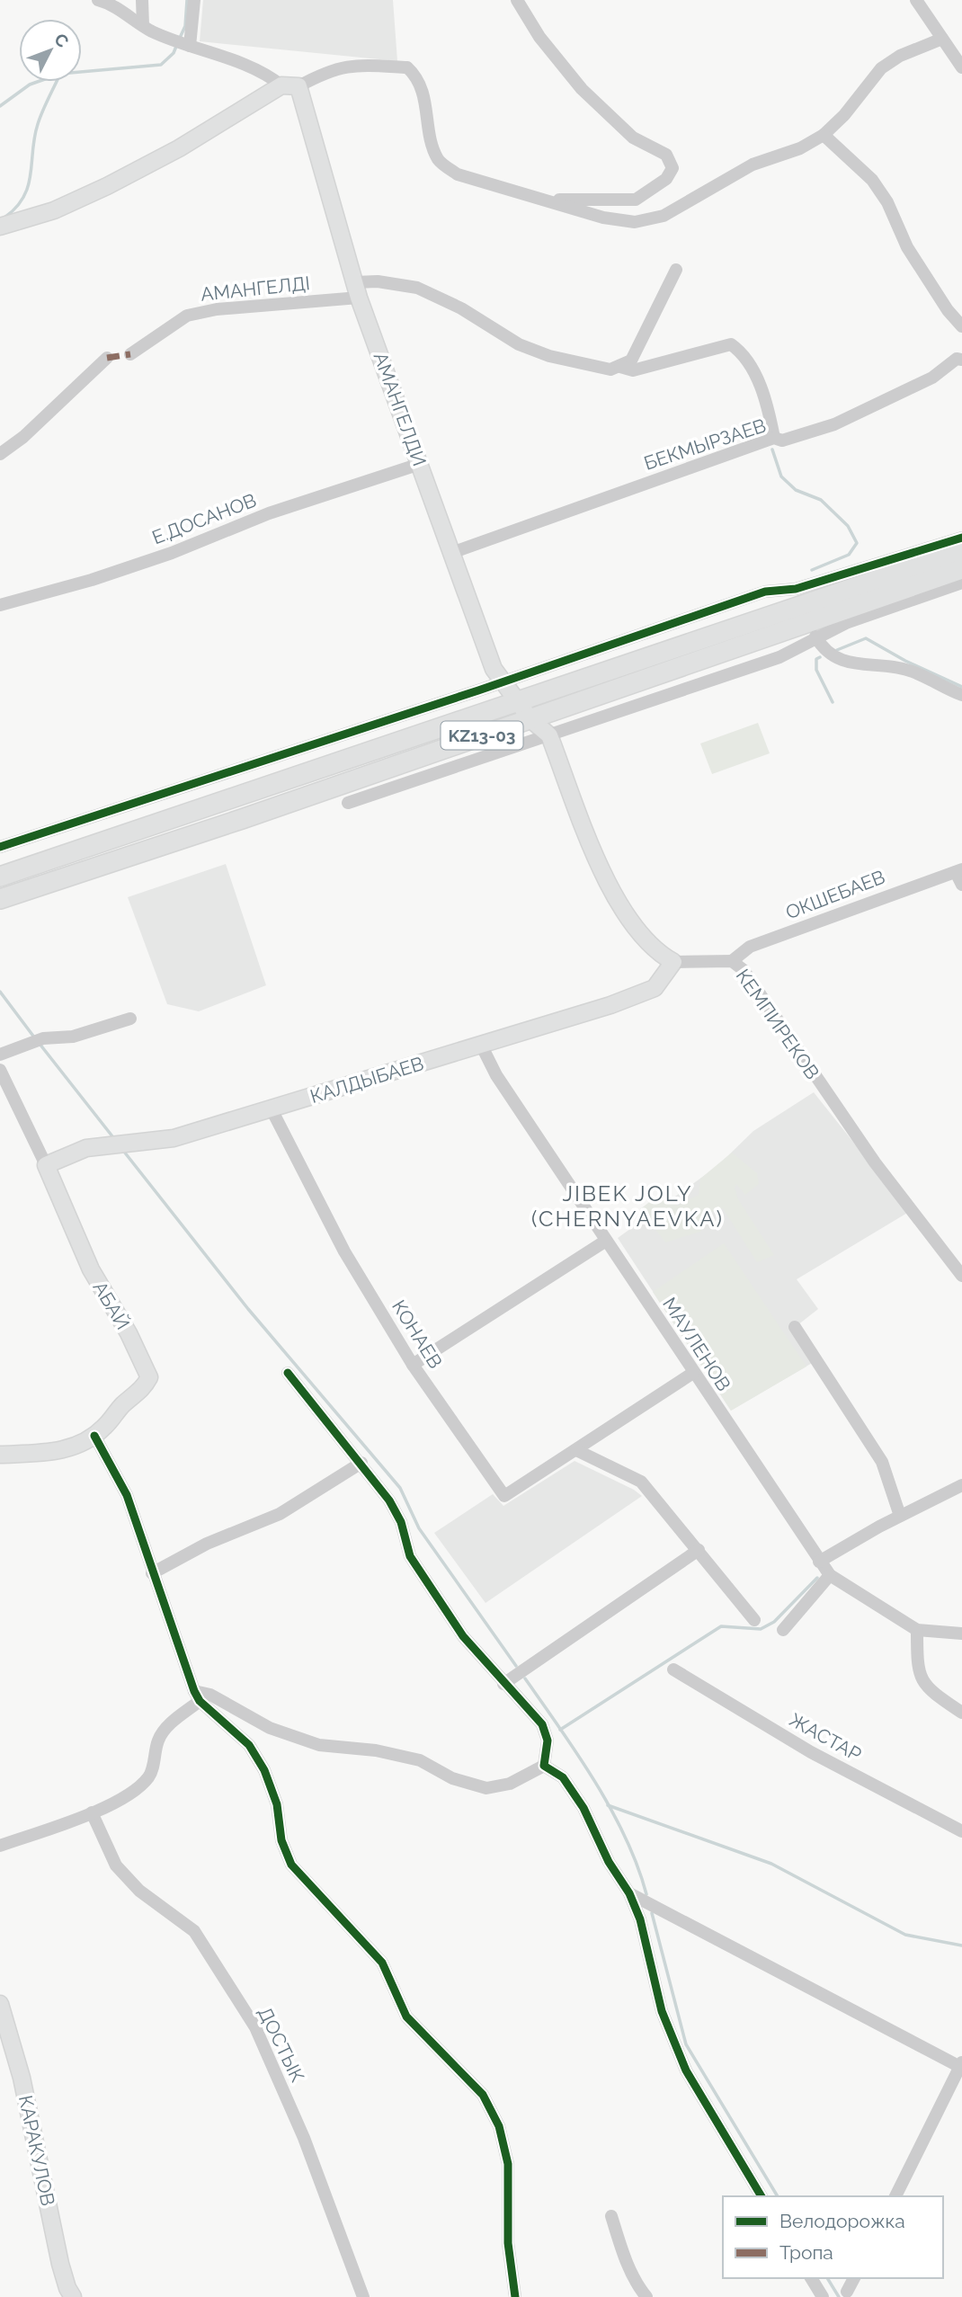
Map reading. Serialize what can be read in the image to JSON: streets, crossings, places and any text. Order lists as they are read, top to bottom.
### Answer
{
  "streets": {
    "highway": ["KZ13-03"],
    "main road": [
      "АМАНГЕЛДИ",
      "КАЛДЫБАЕВ",
      "АБАЙ",
      "КАРАКУЛОВ"
    ],
    "street": [
      "АМАНГЕЛДІ",
      "БЕКМЫРЗАЕВ",
      "Е.ДОСАНОВ",
      "ОКШЕБАЕВ",
      "КЕМПИРЕКОВ",
      "КОНАЕВ",
      "МАУЛЕНОВ",
      "ЖАСТАР",
      "ДОСТЫК"
    ]
  },
  "crossings": [
    ["АМАНГЕЛДІ", "АМАНГЕЛДИ"],
    ["АМАНГЕЛДІ", "БЕКМЫРЗАЕВ"],
    ["АМАНГЕЛДИ", "БЕКМЫРЗАЕВ"],
    ["АМАНГЕЛДИ", "Е.ДОСАНОВ"],
    ["АМАНГЕЛДИ", "KZ13-03"],
    ["ОКШЕБАЕВ", "КЕМПИРЕКОВ"],
    ["КЕМПИРЕКОВ", "КАЛДЫБАЕВ"],
    ["КАЛДЫБАЕВ", "АБАЙ"],
    ["КАЛДЫБАЕВ", "КОНАЕВ"],
    ["КАЛДЫБАЕВ", "МАУЛЕНОВ"],
    ["КОНАЕВ", "МАУЛЕНОВ"]
  ],
  "districts": ["JIBEK JOLY (CHERNYAEVKA)"],
  "legend": ["Велодорожка", "Тропа"],
  "north": "top right"
}
